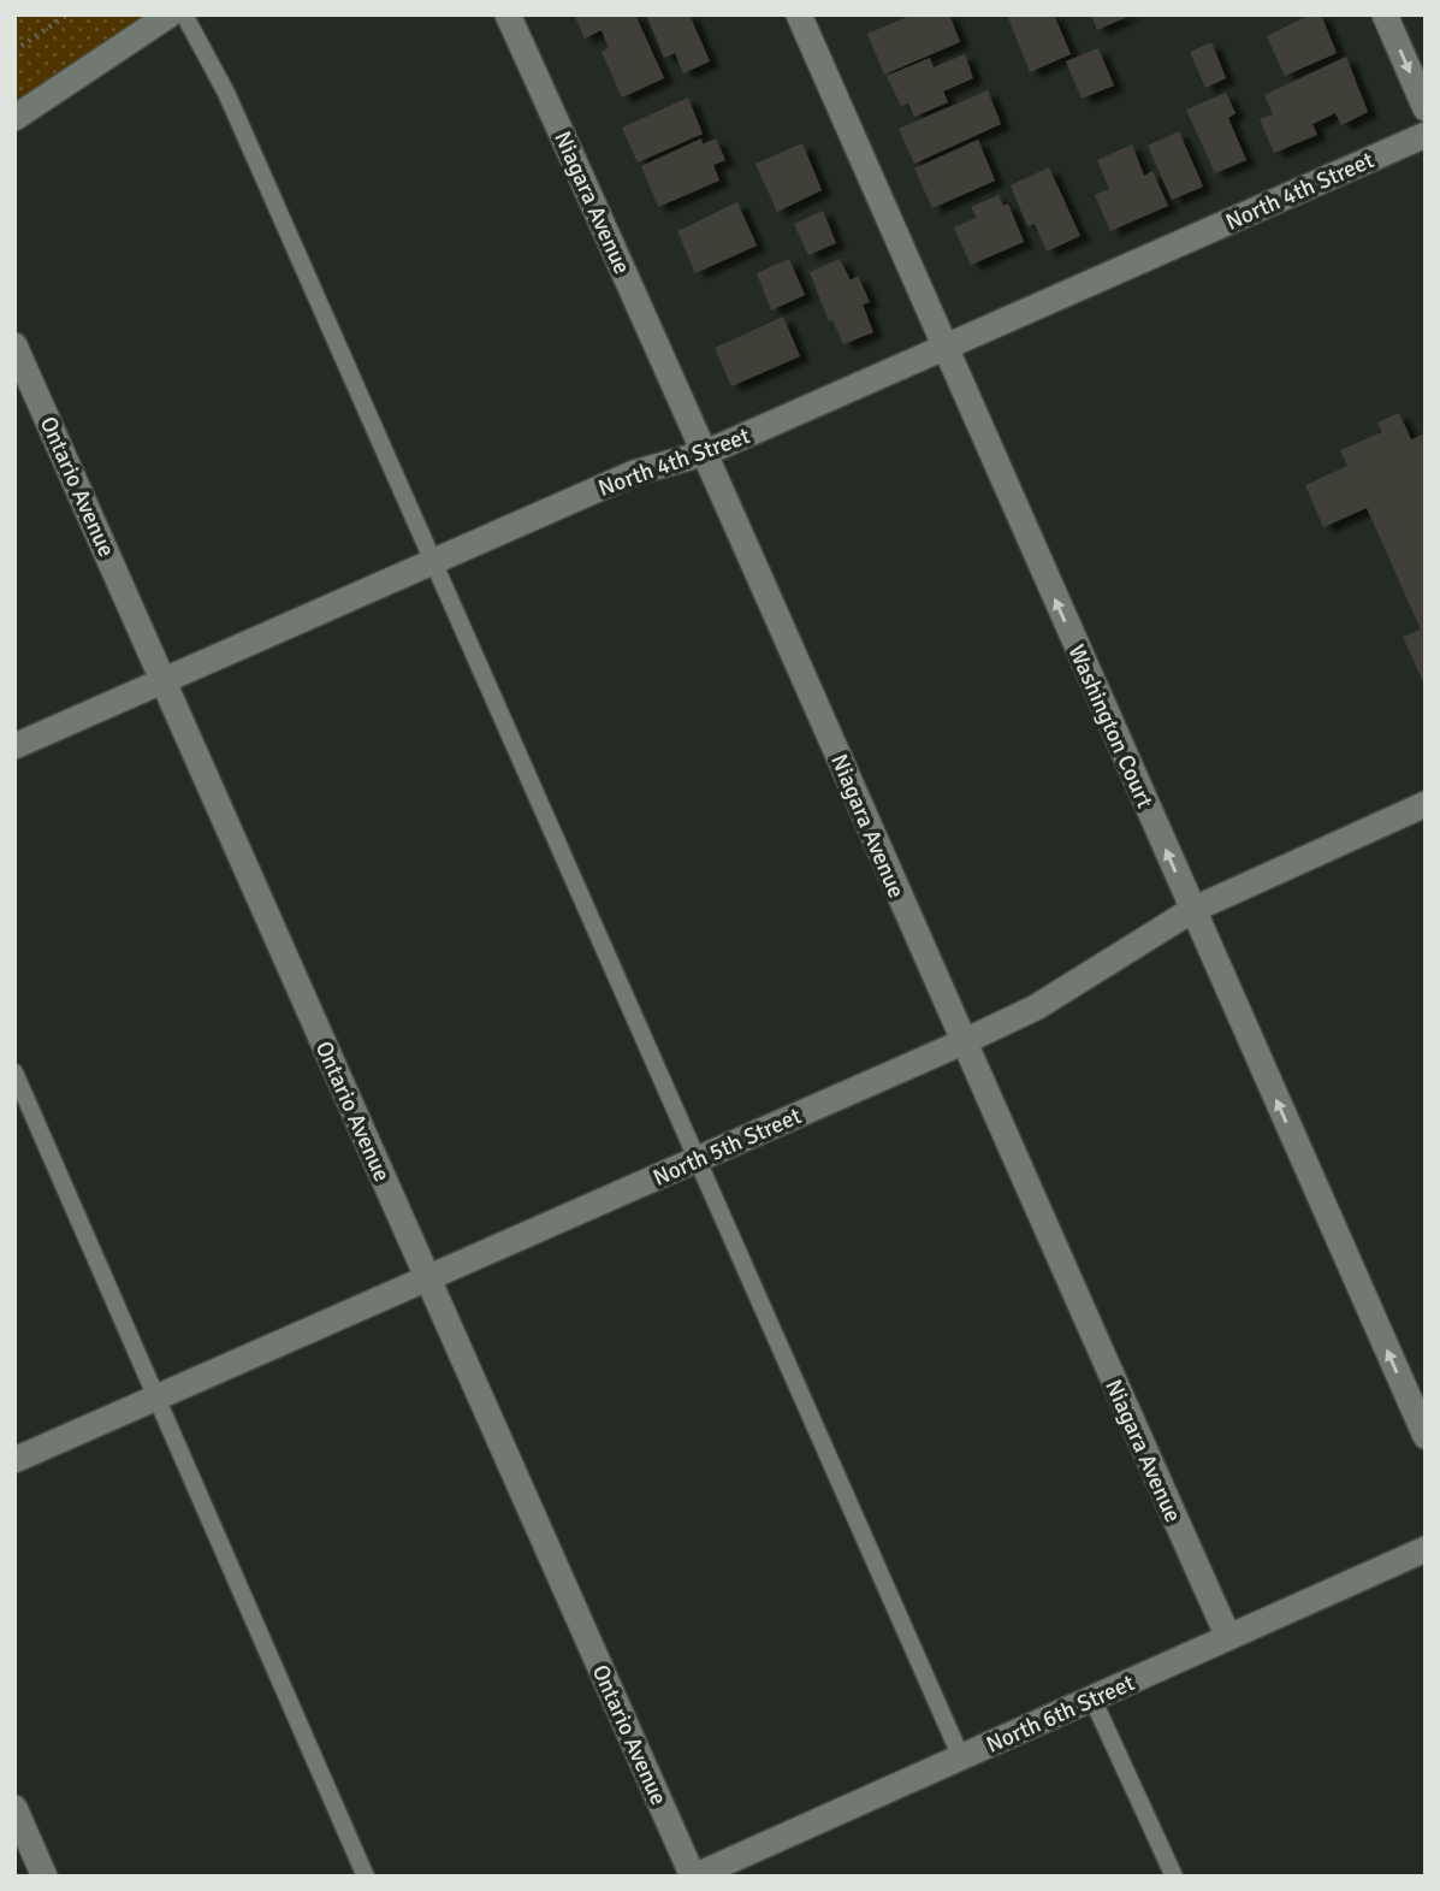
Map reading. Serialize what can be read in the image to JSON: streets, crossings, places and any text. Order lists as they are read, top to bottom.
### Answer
{
  "streets": {
    "street": [
      "North 4th Street",
      "Niagara Avenue",
      "Ontario Avenue",
      "Washington Court",
      "North 5th Street",
      "North 6th Street"
    ]
  },
  "crossings": [
    ["North 4th Street", "Niagara Avenue"],
    ["North 4th Street", "Ontario Avenue"],
    ["North 4th Street", "Washington Court"],
    ["Niagara Avenue", "North 5th Street"],
    ["Niagara Avenue", "North 6th Street"],
    ["Ontario Avenue", "North 5th Street"],
    ["Ontario Avenue", "North 6th Street"],
    ["Washington Court", "North 5th Street"]
  ],
  "one_way": ["Washington Court"]
}
